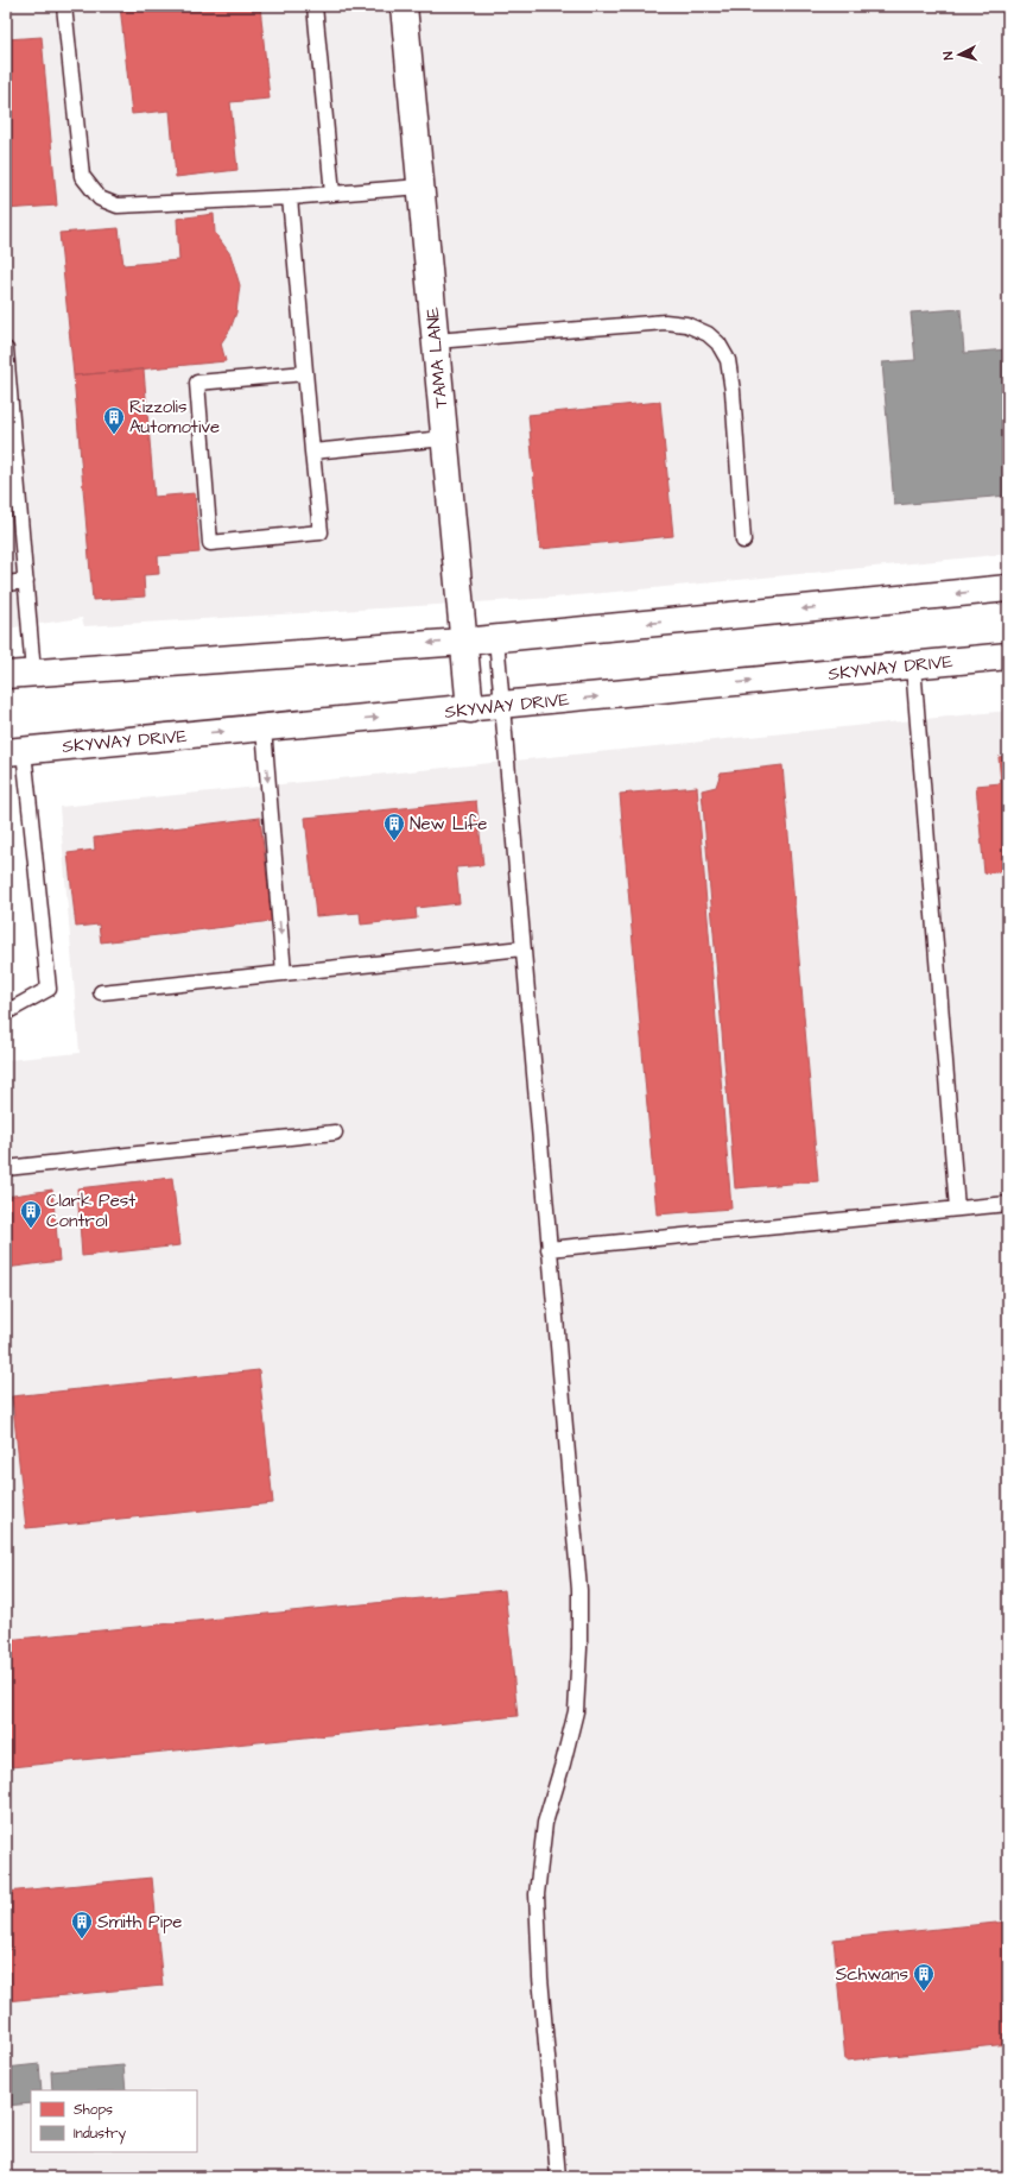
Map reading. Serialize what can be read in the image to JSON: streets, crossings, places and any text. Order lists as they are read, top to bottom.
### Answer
{
  "streets": {
    "main road": ["TAMA LANE", "SKYWAY DRIVE"]
  },
  "crossings": [
    ["TAMA LANE", "SKYWAY DRIVE"]
  ],
  "places": {
    "building": [
      "Rizzolis Automotive",
      "New Life",
      "Clark Pest Control",
      "Smith Pipe",
      "Schwans"
    ]
  },
  "legend": ["Shops", "Industry"],
  "north": "left"
}
